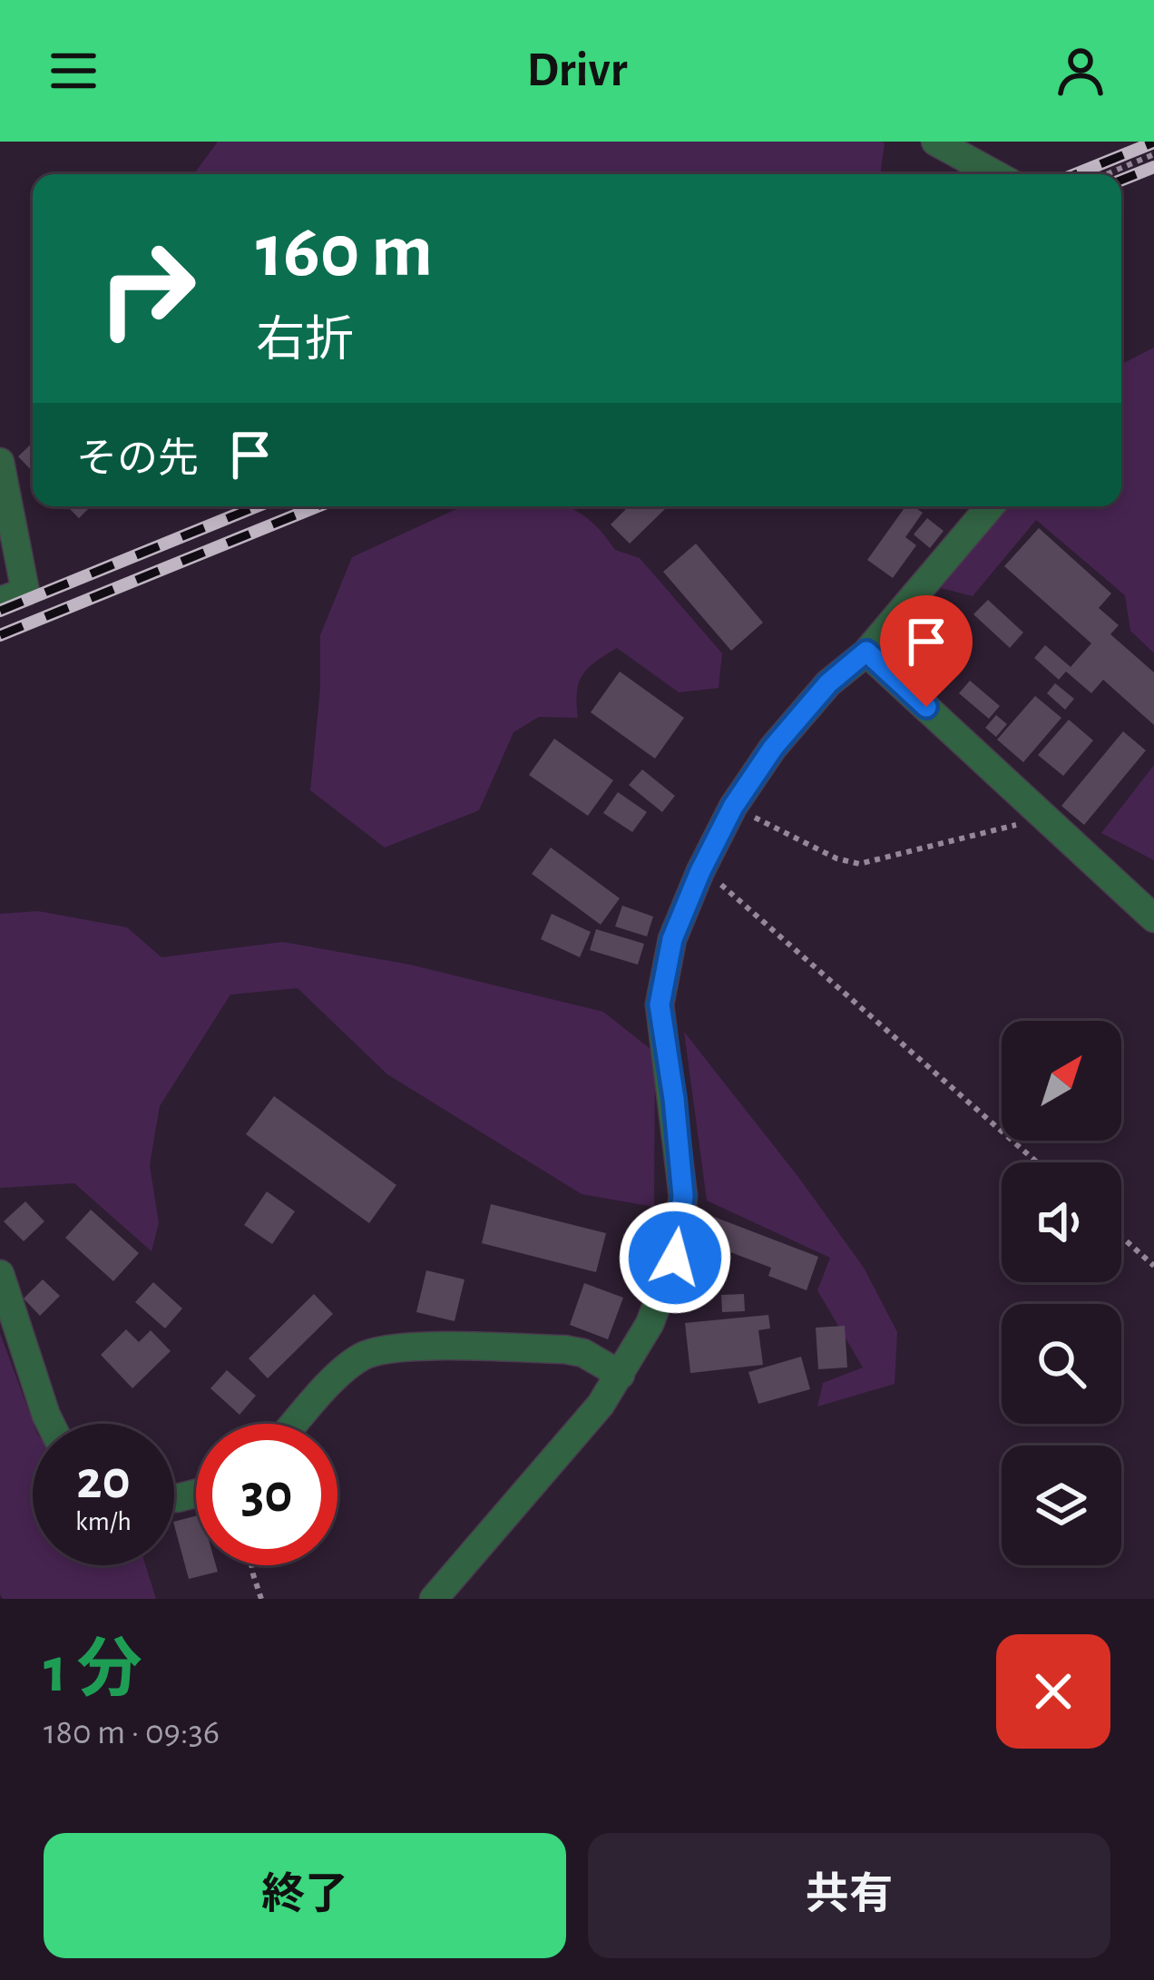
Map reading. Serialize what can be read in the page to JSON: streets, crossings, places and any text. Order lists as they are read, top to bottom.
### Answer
{
  "north": "top right",
  "page": {
    "header": "Drivr",
    "turn": ["160 m", "右折"],
    "then": "その先",
    "speed": "20 km/h",
    "limit": "30",
    "heading": ["1 分", "180 m · 09:36"],
    "buttons": ["終了", "共有"]
  }
}
